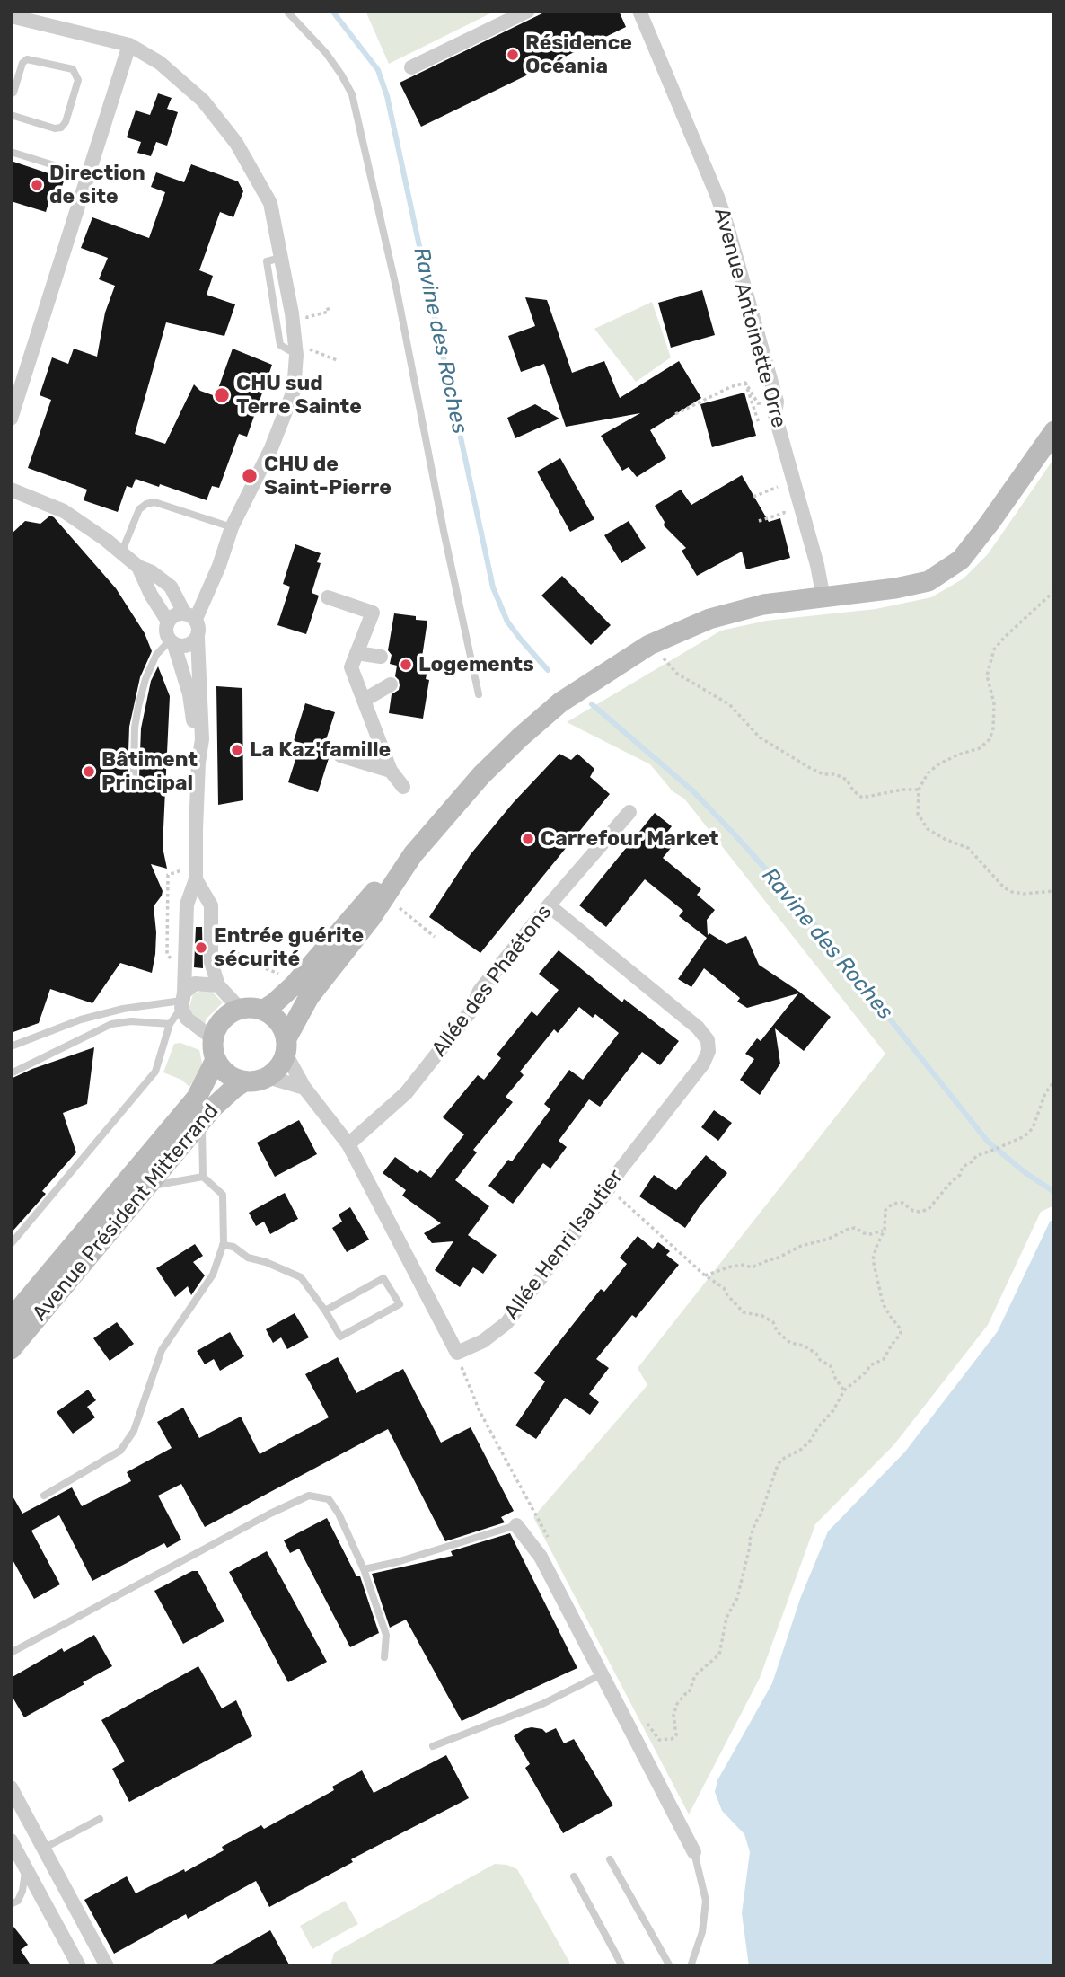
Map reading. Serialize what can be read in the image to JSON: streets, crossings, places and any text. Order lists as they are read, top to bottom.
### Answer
{
  "streets": {
    "main road": ["Avenue Président Mitterrand"],
    "street": ["Avenue Antoinette Orre", "Allée des Phaétons", "Allée Henri Isautier"]
  },
  "crossings": [
    ["Allée des Phaétons", "Allée Henri Isautier"]
  ],
  "water": ["Ravine des Roches"],
  "places": [
    "Résidence Océania",
    "Direction de site",
    "CHU sud Terre Sainte",
    "CHU de Saint-Pierre",
    "Logements",
    "La Kaz'famille",
    "Bâtiment Principal",
    "Carrefour Market",
    "Entrée guérite sécurité"
  ]
}
